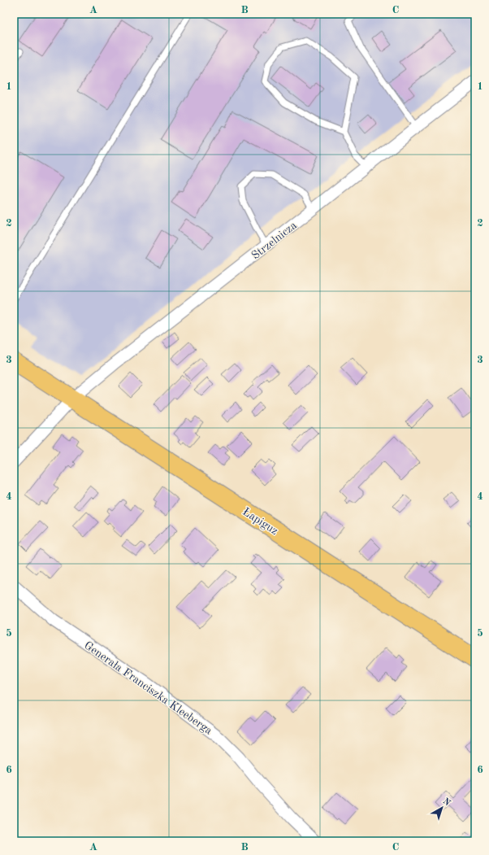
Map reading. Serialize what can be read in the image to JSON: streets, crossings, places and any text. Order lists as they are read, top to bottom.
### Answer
{
  "streets": {
    "main road": ["Łapiguz"],
    "street": ["Strzelnicza", "Generała Franciszka Kleeberga"]
  },
  "crossings": [
    ["Strzelnicza", "Łapiguz"]
  ],
  "north": "top right",
  "grid": {
    "columns": ["A", "B", "C"],
    "rows": [
      "1",
      "2",
      "3",
      "4",
      "5",
      "6"
    ]
  }
}
